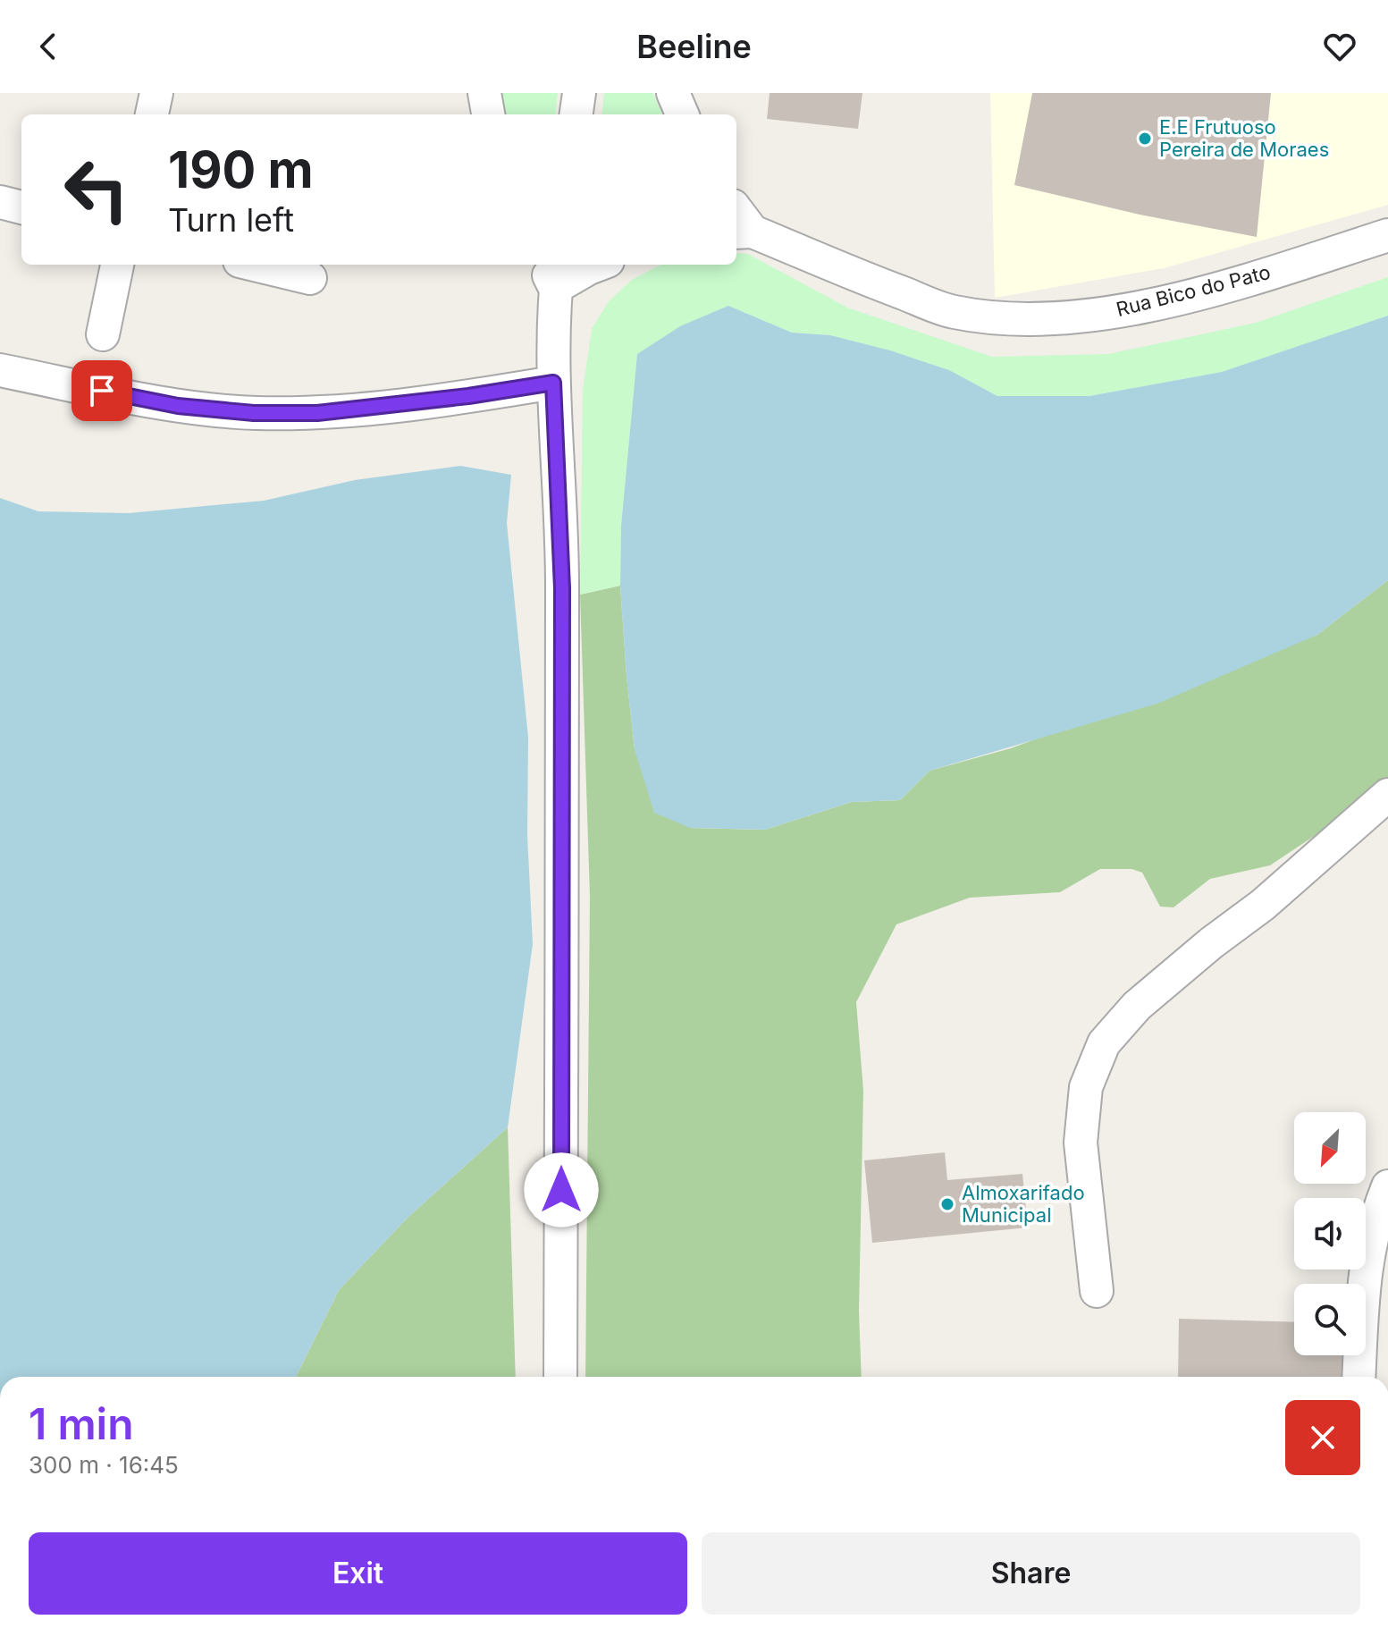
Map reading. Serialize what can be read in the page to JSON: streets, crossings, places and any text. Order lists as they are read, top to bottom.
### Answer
{
  "streets": {
    "street": ["Rua Bico do Pato"]
  },
  "places": ["E.E Frutuoso Pereira de Moraes", "Almoxarifado Municipal"],
  "north": "bottom left",
  "page": {
    "header": "Beeline",
    "turn": ["190 m", "Turn left"],
    "heading": ["1 min", "300 m · 16:45"],
    "buttons": ["Exit", "Share"]
  }
}
